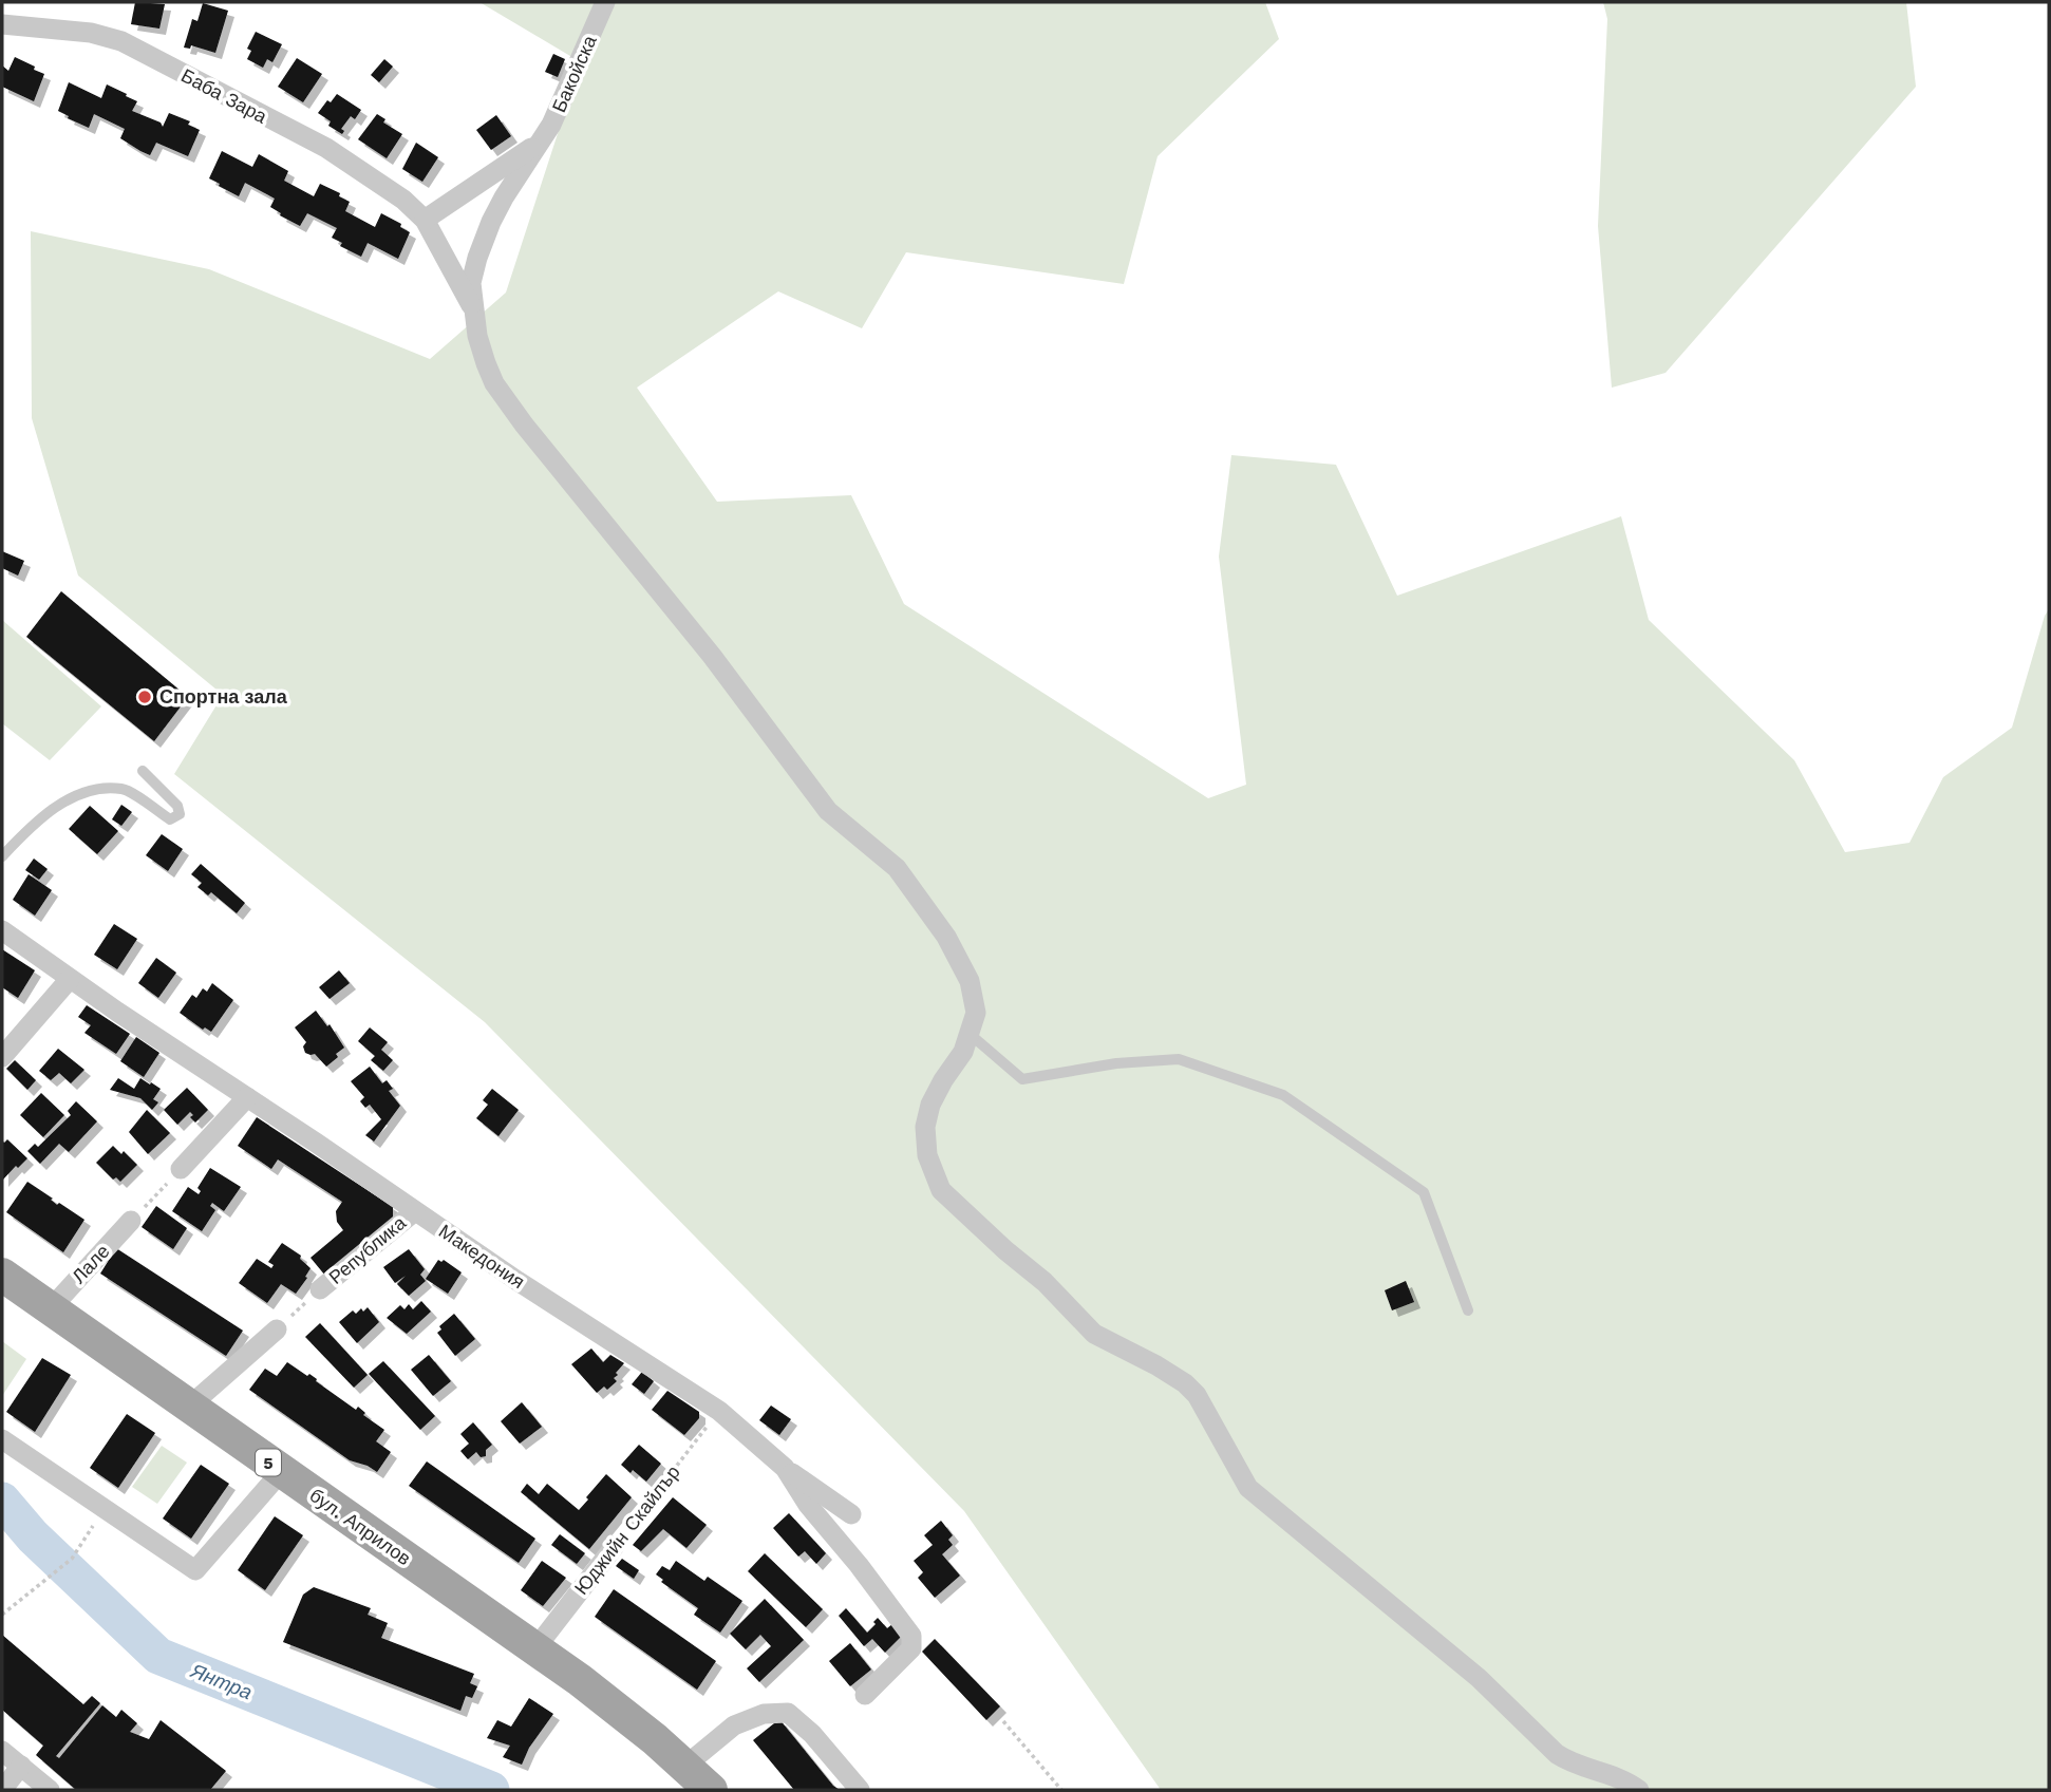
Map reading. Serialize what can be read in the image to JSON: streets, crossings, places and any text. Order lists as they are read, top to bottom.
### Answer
{
  "streets": {
    "main road": ["5", "бул. Априлов"],
    "street": [
      "Бакойска",
      "Баба Зара",
      "Република",
      "Македония",
      "Лале",
      "Юджийн Скайлър"
    ]
  },
  "crossings": [
    ["Бакойска", "Баба Зара"],
    ["Република", "Македония"],
    ["Македония", "Юджийн Скайлър"],
    ["Лале", "бул. Априлов"],
    ["бул. Априлов", "Юджийн Скайлър"]
  ],
  "water": ["Янтра"],
  "places": ["Спортна зала"]
}
